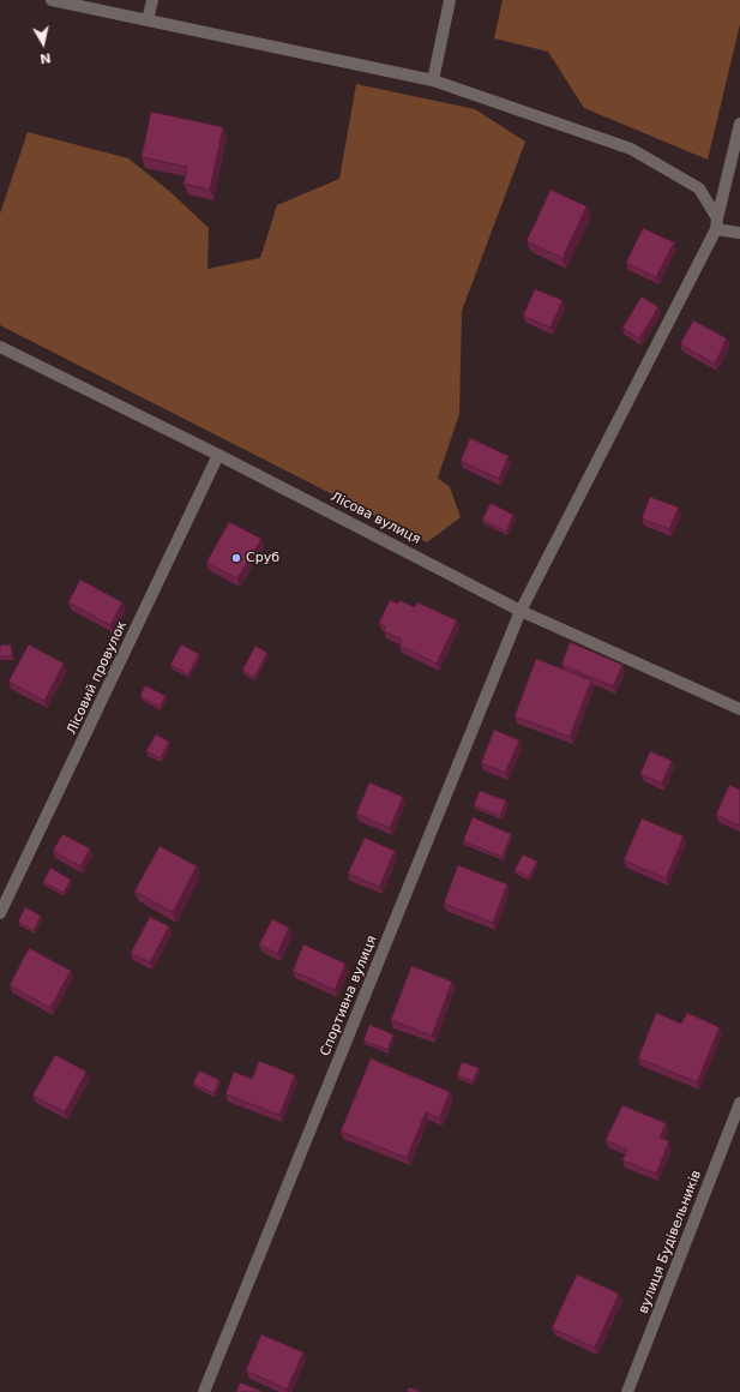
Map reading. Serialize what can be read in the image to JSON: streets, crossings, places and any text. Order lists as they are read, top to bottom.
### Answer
{
  "streets": {
    "street": [
      "Лісова вулиця",
      "Лісовий провулок",
      "Спортивна вулиця",
      "вулиця Будівельників"
    ]
  },
  "crossings": [
    ["Лісова вулиця", "Лісовий провулок"],
    ["Лісова вулиця", "Спортивна вулиця"]
  ],
  "places": ["Сруб"],
  "north": "bottom"
}
